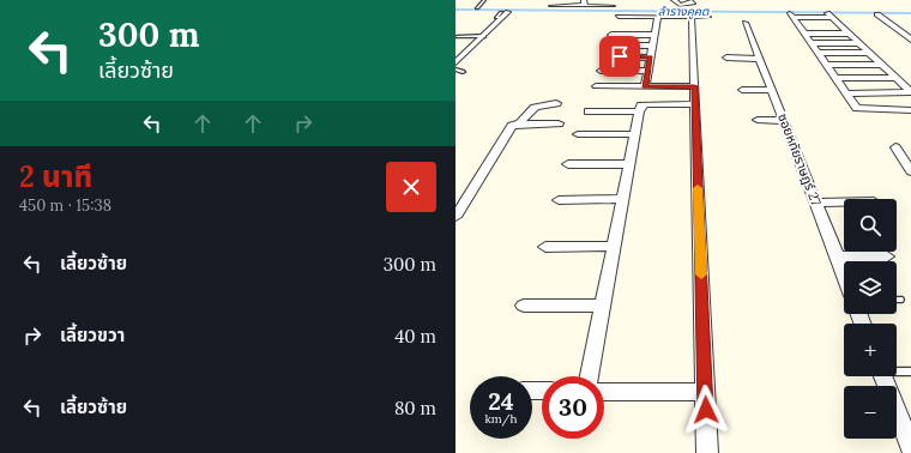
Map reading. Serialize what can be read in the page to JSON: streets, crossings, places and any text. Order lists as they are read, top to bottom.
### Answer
{
  "streets": {
    "street": ["ซอยหทัยราษฎร์ 27"]
  },
  "water": ["ลำรางคูคต"],
  "page": {
    "turn": ["300 m", "เลี้ยวซ้าย"],
    "heading": ["2 นาที", "450 m · 15:38"],
    "map_buttons": ["+", "−"],
    "list": [
      {
        "name": "เลี้ยวซ้าย",
        "value": "300 m"
      },
      {
        "name": "เลี้ยวขวา",
        "value": "40 m"
      },
      {
        "name": "เลี้ยวซ้าย",
        "value": "80 m"
      }
    ],
    "speed": "24 km/h",
    "limit": "30"
  }
}
